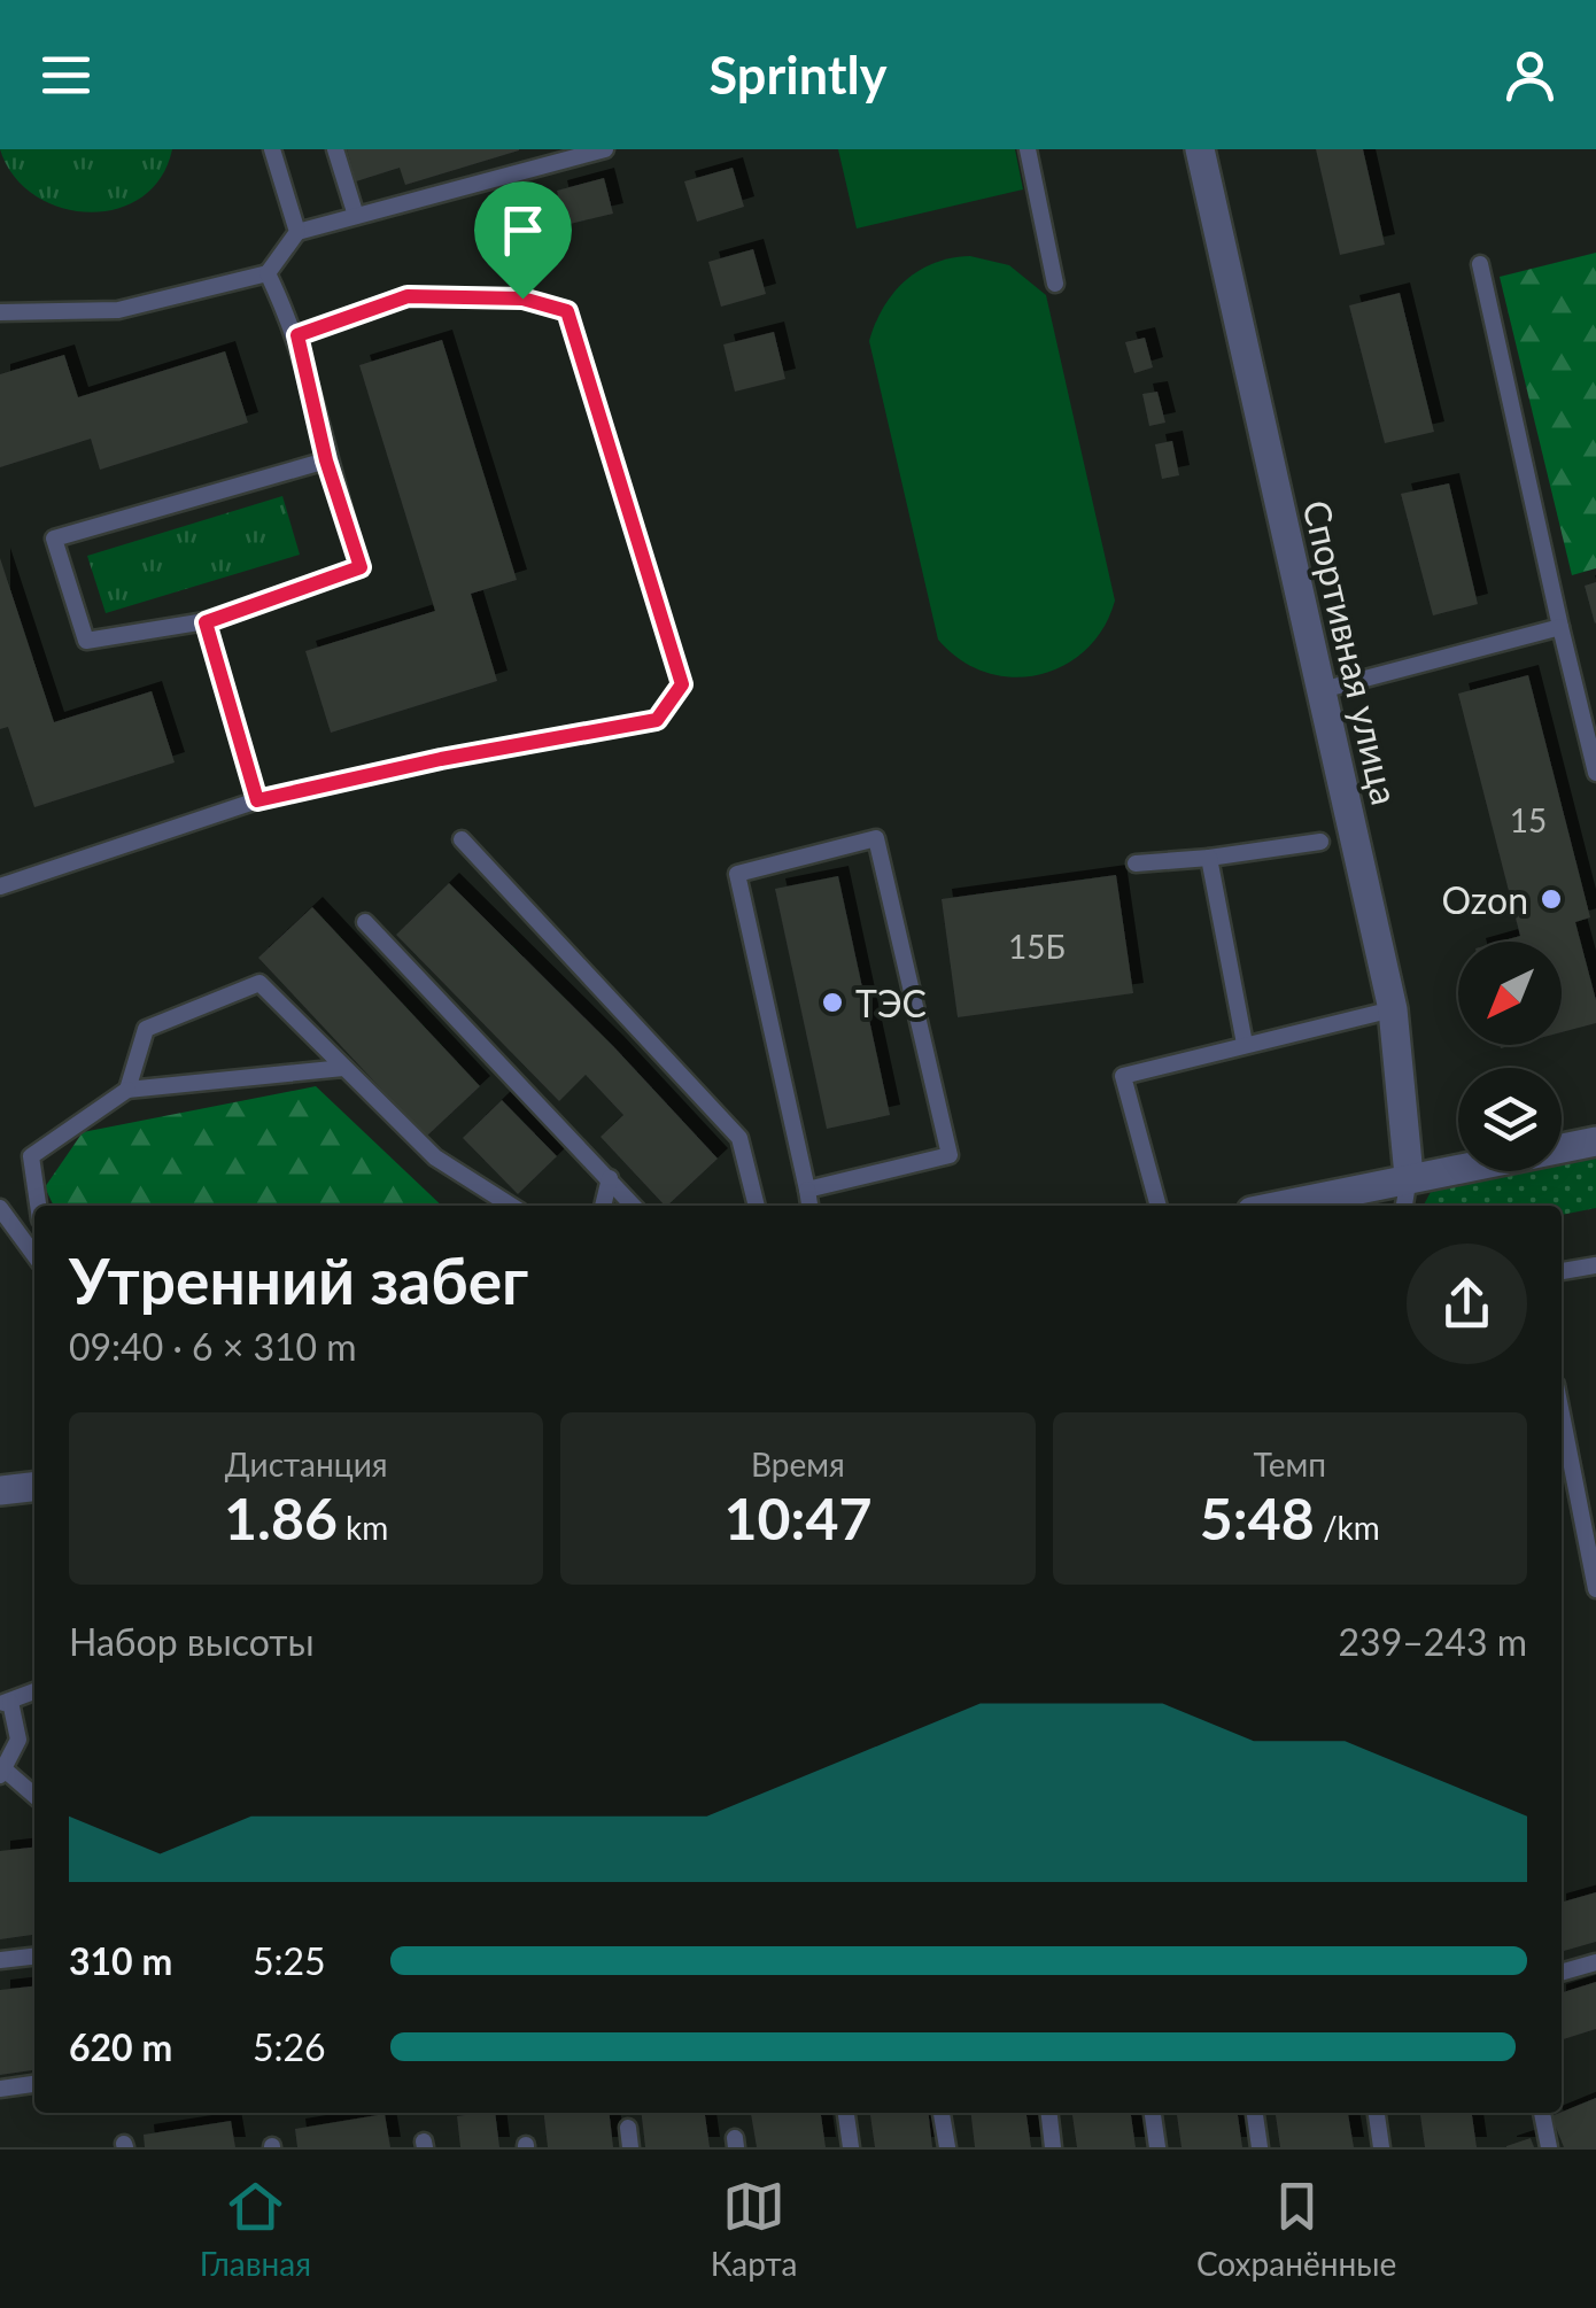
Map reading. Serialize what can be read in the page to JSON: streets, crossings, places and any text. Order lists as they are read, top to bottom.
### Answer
{
  "streets": {
    "street": ["Спортивная улица"]
  },
  "places": ["Ozon", "ТЭС"],
  "house_numbers": ["15", "15Б"],
  "north": "bottom left",
  "page": {
    "header": "Sprintly",
    "heading": ["Утренний забег", "09:40 · 6 × 310 m"],
    "stats": [
      ["Дистанция", "1.86 km"],
      ["Время", "10:47"],
      ["Темп", "5:48 /km"]
    ],
    "chart": ["Набор высоты", "239–243 m"],
    "list": [
      {
        "name": "310 m",
        "note": "5:25"
      },
      {
        "name": "620 m",
        "note": "5:26"
      }
    ],
    "tabs": ["Главная", "Карта", "Сохранённые"]
  }
}
